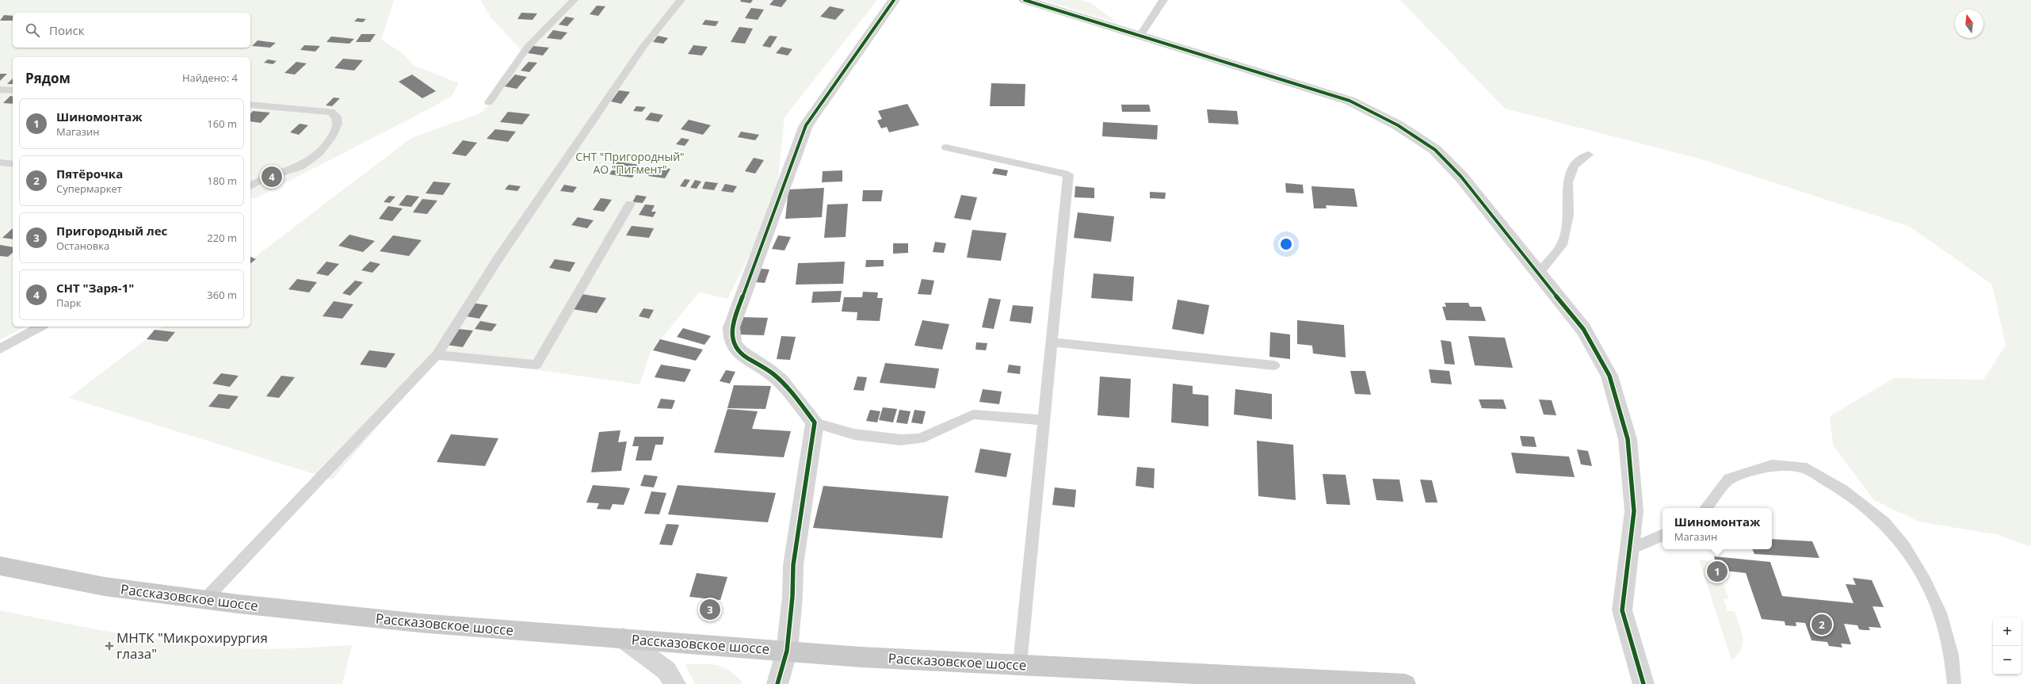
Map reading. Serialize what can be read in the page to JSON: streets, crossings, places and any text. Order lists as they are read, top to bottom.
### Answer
{
  "streets": {
    "main road": ["Рассказовское шоссе"]
  },
  "parks": ["СНТ \"Пригородный\" АО \"Пигмент\""],
  "places": {
    "health": ["МНТК \"Микрохирургия глаза\""]
  },
  "north": "top",
  "page": {
    "search": "Поиск",
    "heading": ["Рядом", "Найдено: 4"],
    "list": [
      {
        "mark": "1",
        "name": "Шиномонтаж",
        "note": "Магазин",
        "value": "160 m"
      },
      {
        "mark": "2",
        "name": "Пятёрочка",
        "note": "Супермаркет",
        "value": "180 m"
      },
      {
        "mark": "3",
        "name": "Пригородный лес",
        "note": "Остановка",
        "value": "220 m"
      },
      {
        "mark": "4",
        "name": "СНТ \"Заря-1\"",
        "note": "Парк",
        "value": "360 m"
      }
    ],
    "pins": [
      "4",
      "1",
      "3",
      "2"
    ],
    "popup": ["Шиномонтаж", "Магазин"],
    "map_buttons": ["+", "−"]
  }
}
